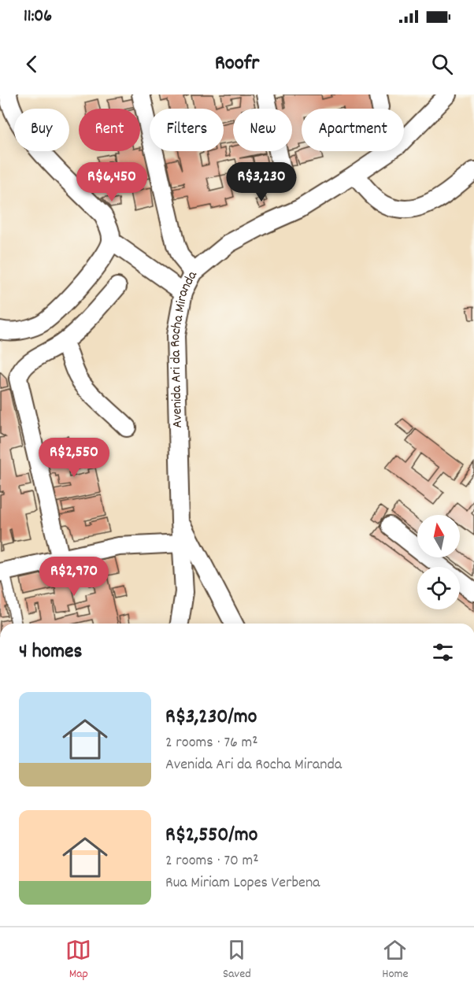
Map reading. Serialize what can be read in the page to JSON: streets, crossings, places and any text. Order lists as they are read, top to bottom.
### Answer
{
  "streets": {
    "street": ["Avenida Ari da Rocha Miranda"]
  },
  "north": "top",
  "page": {
    "status": "11:06",
    "header": "Roofr",
    "chip": [
      "Buy",
      "Rent",
      "Filters",
      "New",
      "Apartment"
    ],
    "price": [
      "R$6,450",
      "R$3,230",
      "R$2,550",
      "R$2,970"
    ],
    "heading": "4 homes",
    "list": [
      {
        "name": "R$3,230/mo",
        "note": "2 rooms · 76 m² · Avenida Ari da Rocha Miranda"
      },
      {
        "name": "R$2,550/mo",
        "note": "2 rooms · 70 m² · Rua Miriam Lopes Verbena"
      }
    ],
    "tabs": ["Map", "Saved", "Home"]
  }
}
